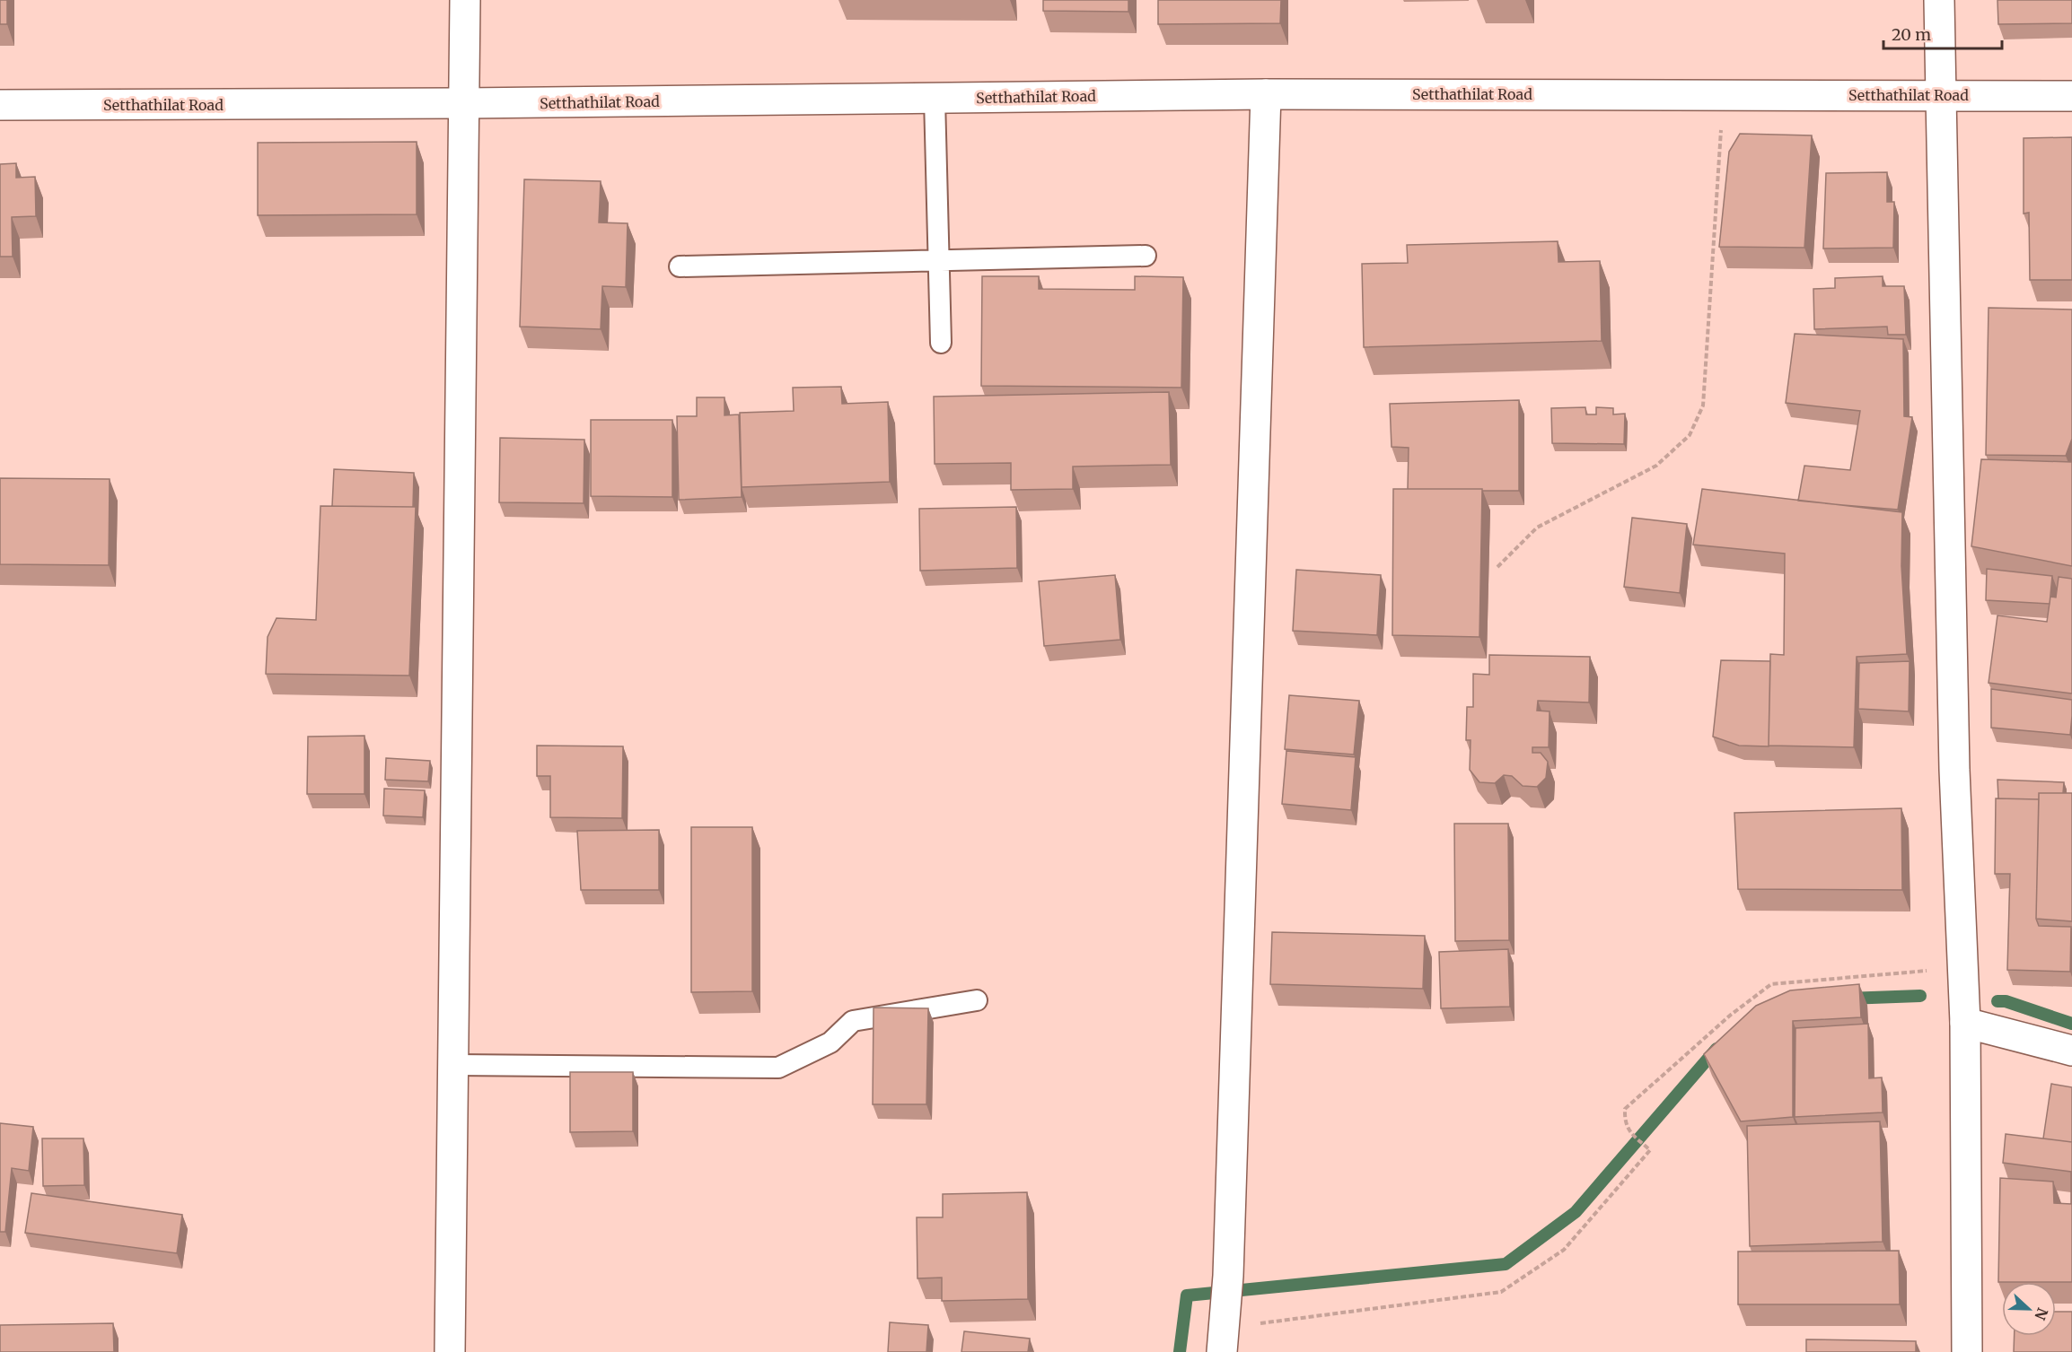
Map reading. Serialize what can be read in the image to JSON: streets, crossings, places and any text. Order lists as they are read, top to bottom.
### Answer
{
  "streets": {
    "street": ["Setthathilat Road"]
  },
  "scale_bar": "20 m",
  "north": "right"
}
